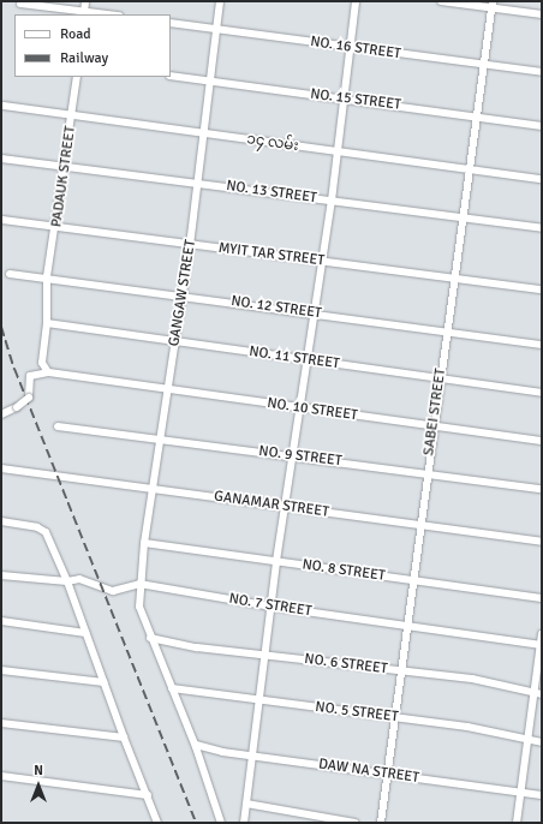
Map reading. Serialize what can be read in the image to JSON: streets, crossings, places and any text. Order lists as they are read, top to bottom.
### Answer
{
  "streets": {
    "street": [
      "NO. 16 STREET",
      "NO. 15 STREET",
      "၁၄ လမ်း",
      "PADAUK STREET",
      "NO. 13 STREET",
      "MYIT TAR STREET",
      "GANGAW STREET",
      "NO. 12 STREET",
      "NO. 11 STREET",
      "NO. 10 STREET",
      "SABEI STREET",
      "NO. 9 STREET",
      "GANAMAR STREET",
      "NO. 8 STREET",
      "NO. 7 STREET",
      "NO. 6 STREET",
      "NO. 5 STREET",
      "DAW NA STREET"
    ]
  },
  "crossings": [
    ["NO. 16 STREET", "GANGAW STREET"],
    ["NO. 16 STREET", "SABEI STREET"],
    ["NO. 15 STREET", "GANGAW STREET"],
    ["NO. 15 STREET", "SABEI STREET"],
    ["၁၄ လမ်း", "PADAUK STREET"],
    ["၁၄ လမ်း", "GANGAW STREET"],
    ["၁၄ လမ်း", "SABEI STREET"],
    ["PADAUK STREET", "NO. 13 STREET"],
    ["PADAUK STREET", "MYIT TAR STREET"],
    ["PADAUK STREET", "NO. 12 STREET"],
    ["PADAUK STREET", "NO. 11 STREET"],
    ["PADAUK STREET", "NO. 10 STREET"],
    ["NO. 13 STREET", "GANGAW STREET"],
    ["NO. 13 STREET", "SABEI STREET"],
    ["MYIT TAR STREET", "GANGAW STREET"],
    ["MYIT TAR STREET", "SABEI STREET"],
    ["GANGAW STREET", "NO. 12 STREET"],
    ["GANGAW STREET", "NO. 11 STREET"],
    ["GANGAW STREET", "NO. 10 STREET"],
    ["GANGAW STREET", "NO. 9 STREET"],
    ["GANGAW STREET", "GANAMAR STREET"],
    ["GANGAW STREET", "NO. 8 STREET"],
    ["GANGAW STREET", "NO. 7 STREET"],
    ["GANGAW STREET", "NO. 6 STREET"],
    ["GANGAW STREET", "NO. 5 STREET"],
    ["GANGAW STREET", "DAW NA STREET"],
    ["NO. 12 STREET", "SABEI STREET"],
    ["NO. 11 STREET", "SABEI STREET"],
    ["NO. 10 STREET", "SABEI STREET"],
    ["SABEI STREET", "NO. 9 STREET"],
    ["SABEI STREET", "GANAMAR STREET"],
    ["SABEI STREET", "NO. 8 STREET"],
    ["SABEI STREET", "NO. 7 STREET"],
    ["SABEI STREET", "NO. 6 STREET"],
    ["SABEI STREET", "NO. 5 STREET"],
    ["SABEI STREET", "DAW NA STREET"]
  ],
  "legend": ["Road", "Railway"],
  "north": "top"
}
